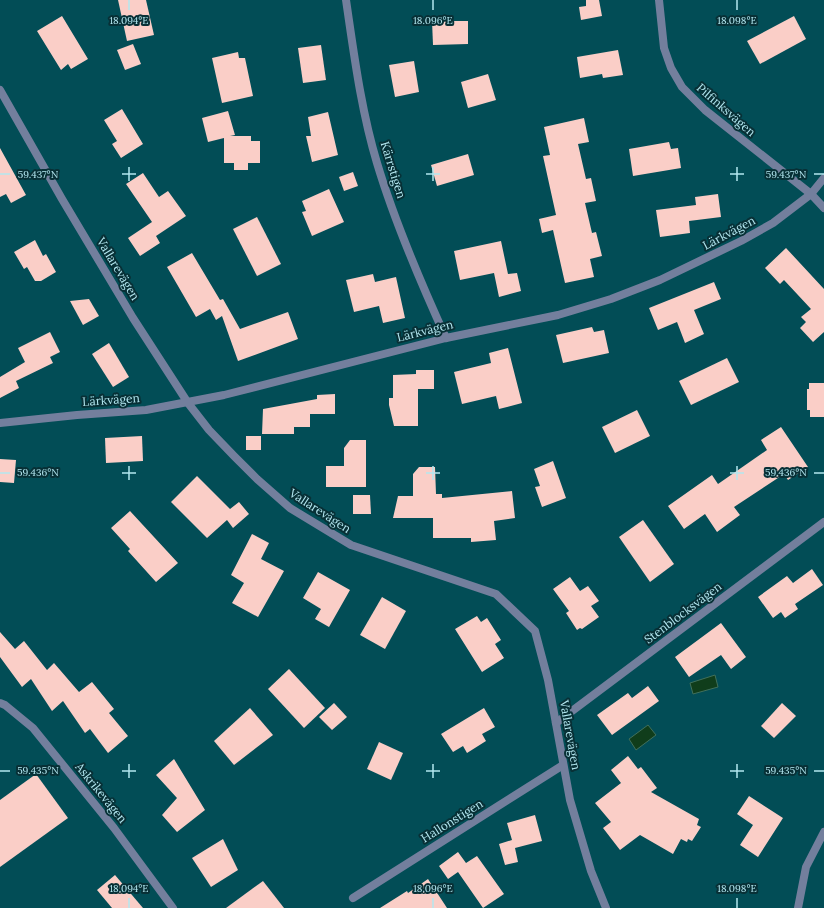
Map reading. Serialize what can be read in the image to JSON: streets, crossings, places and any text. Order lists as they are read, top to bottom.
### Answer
{
  "streets": {
    "street": [
      "Pilfinksvägen",
      "Kärrstigen",
      "Lärkvägen",
      "Vallarevägen",
      "Stenblocksvägen",
      "Askrikevägen",
      "Hallonstigen"
    ]
  },
  "crossings": [
    ["Pilfinksvägen", "Lärkvägen"],
    ["Kärrstigen", "Lärkvägen"],
    ["Lärkvägen", "Vallarevägen"],
    ["Vallarevägen", "Stenblocksvägen"],
    ["Vallarevägen", "Hallonstigen"]
  ],
  "coordinates": [
    "18.094°E",
    "18.096°E",
    "18.098°E",
    "59.437°N",
    "59.436°N",
    "59.435°N"
  ]
}
